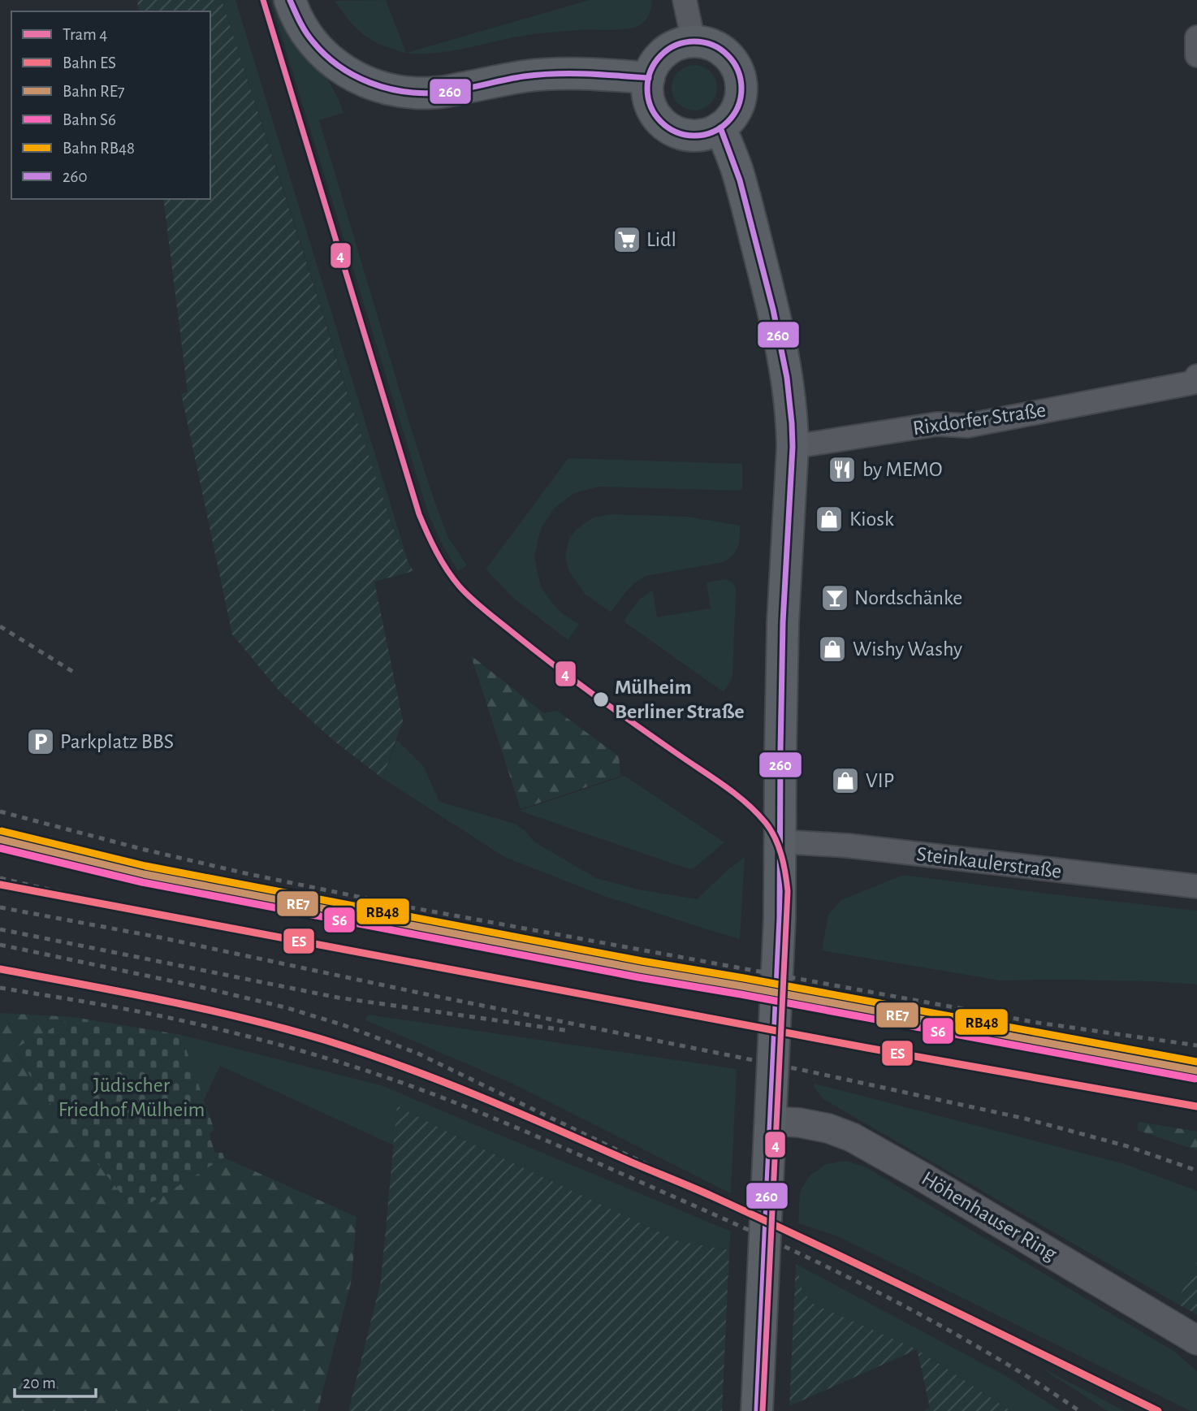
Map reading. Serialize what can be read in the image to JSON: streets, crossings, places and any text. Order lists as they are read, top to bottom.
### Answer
{
  "streets": {
    "street": ["Rixdorfer Straße", "Steinkaulerstraße", "Höhenhauser Ring"]
  },
  "parks": ["Jüdischer Friedhof Mülheim"],
  "places": {
    "supermarket": ["Lidl"],
    "restaurant": ["by MEMO"],
    "shop": ["Kiosk", "Wishy Washy", "VIP"],
    "bar": ["Nordschänke"],
    "other": ["Mülheim Berliner Straße"],
    "parking": ["Parkplatz BBS"]
  },
  "lines": [
    "tram line 4",
    "transit line 260",
    "rail line RB48",
    "rail line RE7",
    "rail line S6",
    "rail line ES"
  ],
  "legend": [
    "Tram 4",
    "Bahn ES",
    "Bahn RE7",
    "Bahn S6",
    "Bahn RB48",
    "260"
  ],
  "scale_bar": "20 m"
}
